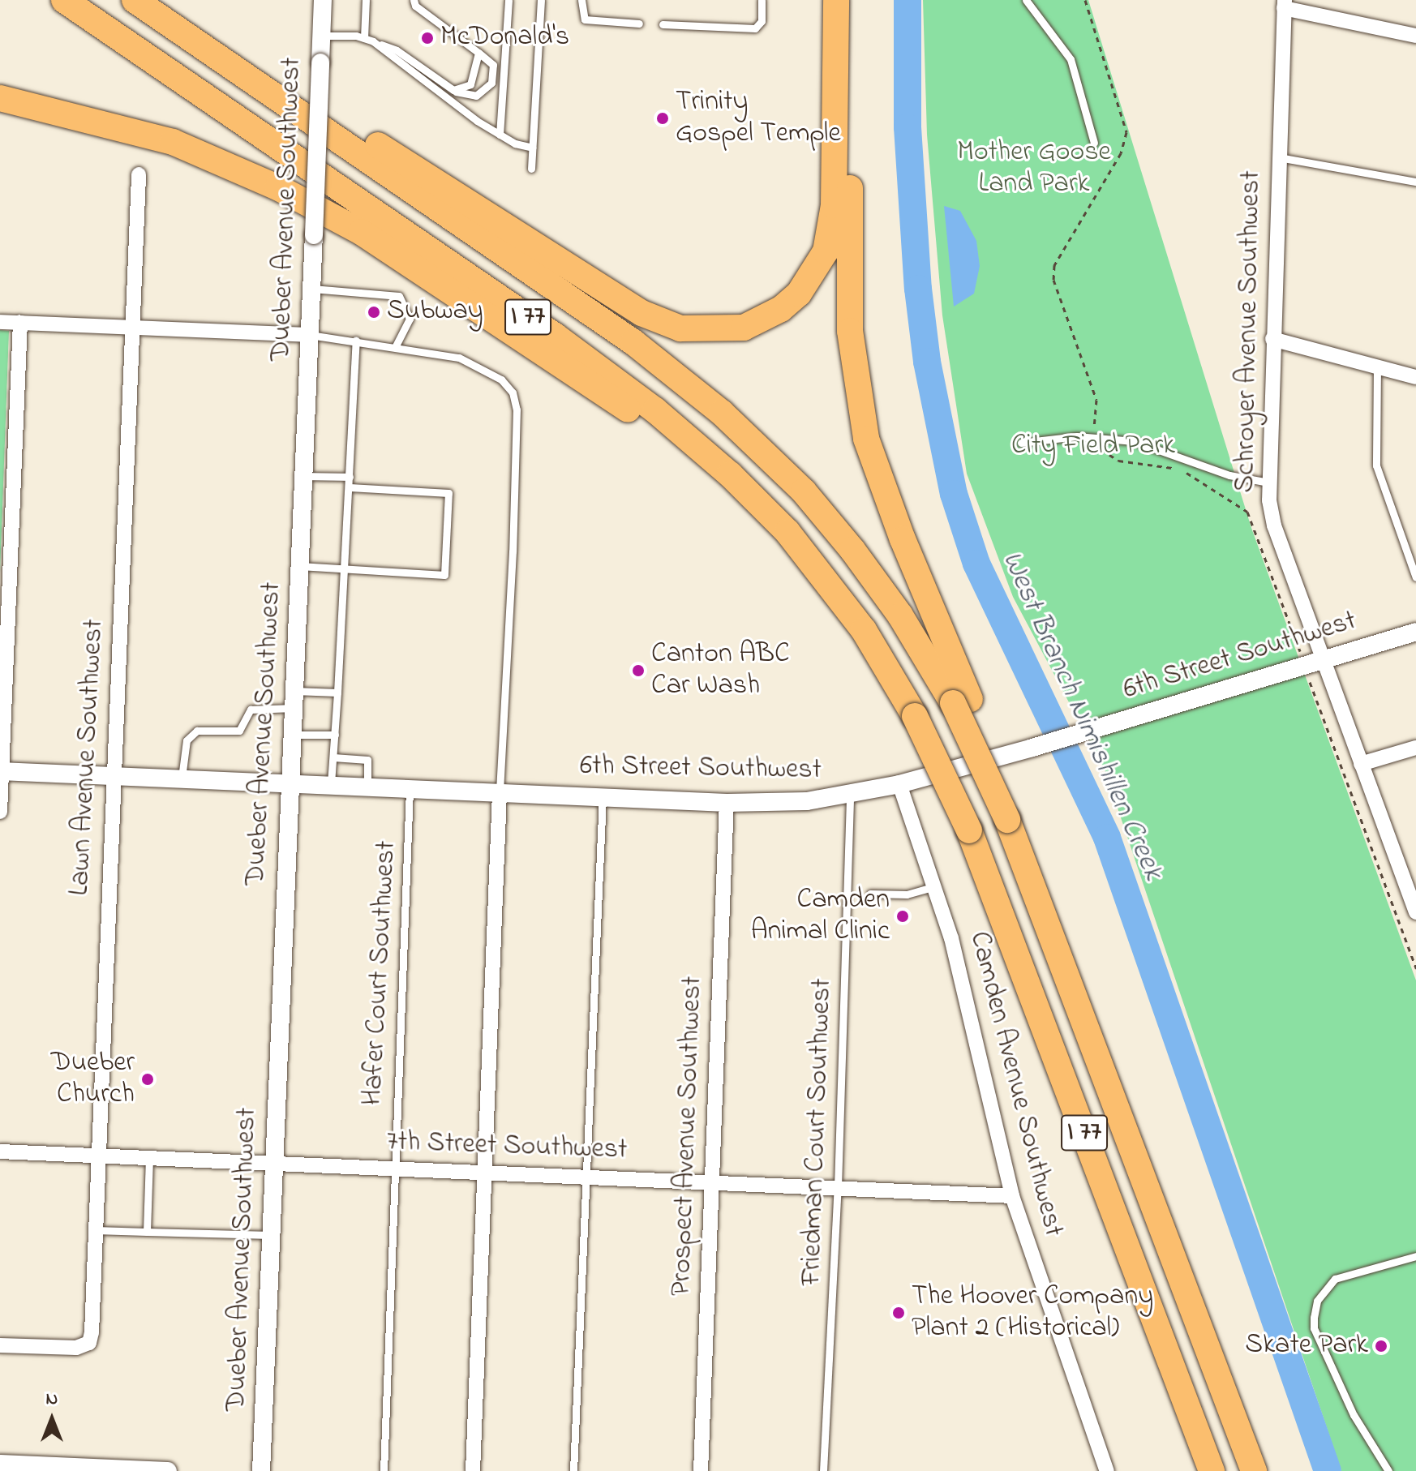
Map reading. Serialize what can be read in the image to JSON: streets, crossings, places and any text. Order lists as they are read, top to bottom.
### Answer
{
  "streets": {
    "highway": ["I 77"],
    "street": [
      "Dueber Avenue Southwest",
      "Schroyer Avenue Southwest",
      "6th Street Southwest",
      "Lawn Avenue Southwest",
      "Camden Avenue Southwest",
      "Prospect Avenue Southwest",
      "7th Street Southwest"
    ],
    "lane": ["Hafer Court Southwest", "Friedman Court Southwest"]
  },
  "crossings": [
    ["Dueber Avenue Southwest", "6th Street Southwest"],
    ["Dueber Avenue Southwest", "7th Street Southwest"],
    ["Schroyer Avenue Southwest", "6th Street Southwest"],
    ["6th Street Southwest", "Lawn Avenue Southwest"],
    ["6th Street Southwest", "Hafer Court Southwest"],
    ["6th Street Southwest", "Camden Avenue Southwest"],
    ["6th Street Southwest", "Friedman Court Southwest"],
    ["6th Street Southwest", "Prospect Avenue Southwest"],
    ["Lawn Avenue Southwest", "7th Street Southwest"],
    ["Hafer Court Southwest", "7th Street Southwest"],
    ["Camden Avenue Southwest", "7th Street Southwest"],
    ["Friedman Court Southwest", "7th Street Southwest"],
    ["Prospect Avenue Southwest", "7th Street Southwest"]
  ],
  "water": ["West Branch Nimishillen Creek"],
  "parks": ["Mother Goose Land Park", "City Field Park"],
  "places": [
    "McDonald's",
    "Trinity Gospel Temple",
    "Subway",
    "Canton ABC Car Wash",
    "Camden Animal Clinic",
    "Dueber Church",
    "The Hoover Company Plant 2 (Historical)",
    "Skate Park"
  ],
  "north": "top"
}
